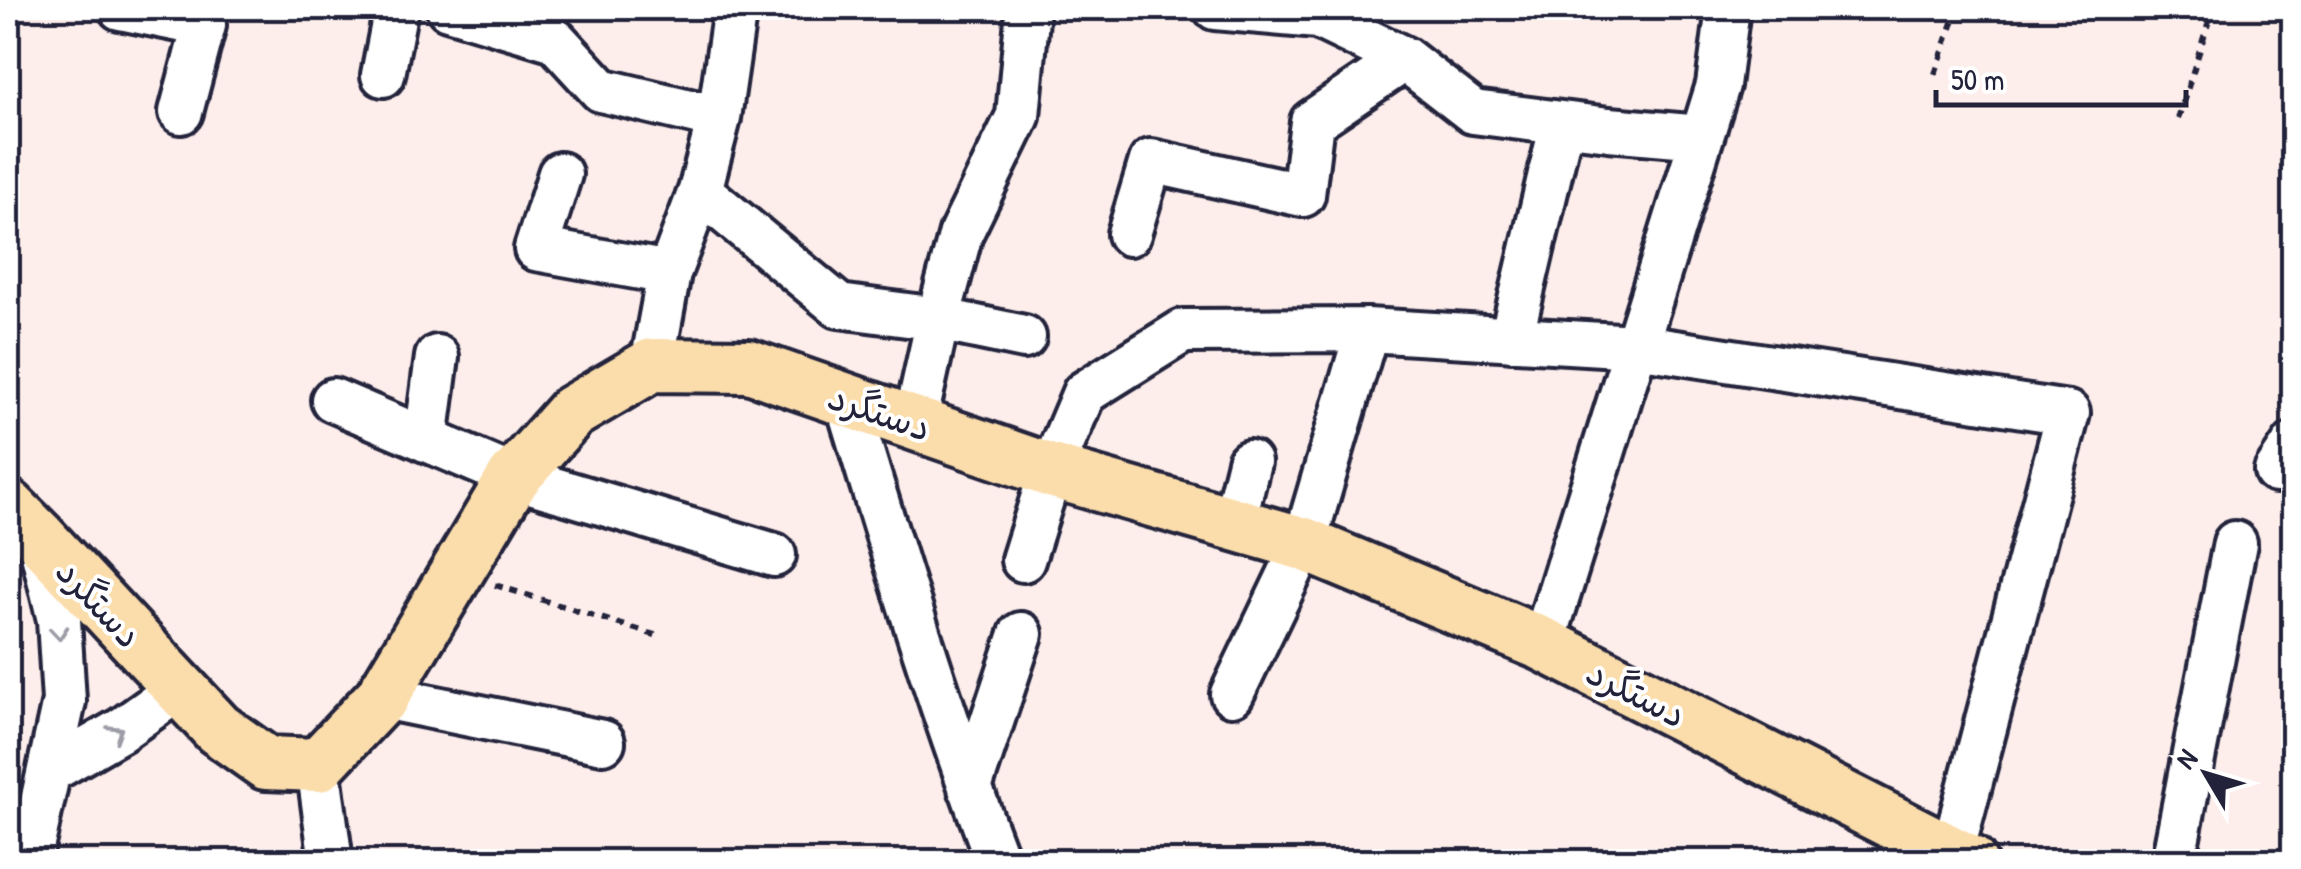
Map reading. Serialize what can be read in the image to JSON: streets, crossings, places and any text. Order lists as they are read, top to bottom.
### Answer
{
  "streets": {
    "main road": ["دستگرد"]
  },
  "scale_bar": "50 m",
  "north": "top left"
}
